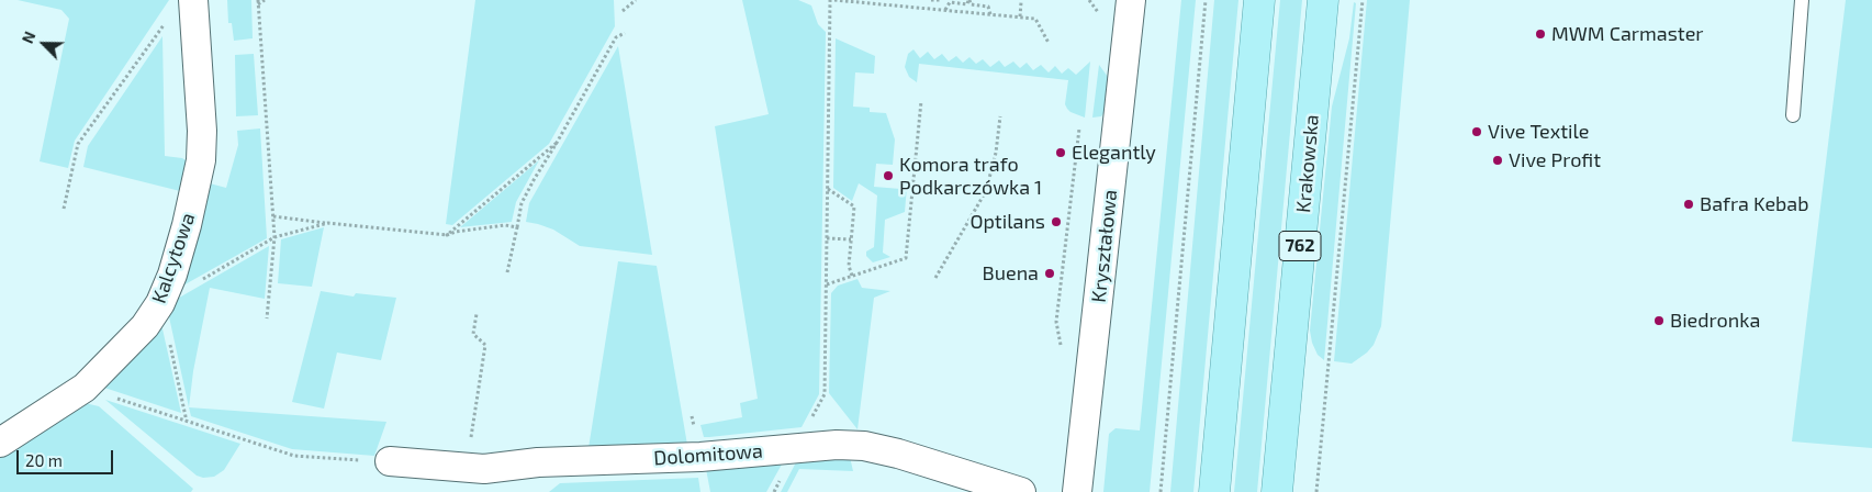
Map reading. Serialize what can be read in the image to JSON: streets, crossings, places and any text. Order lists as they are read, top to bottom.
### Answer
{
  "streets": {
    "main road": ["Krakowska", "762"],
    "street": ["Kryształowa", "Kalcytowa", "Dolomitowa"]
  },
  "places": [
    "MWM Carmaster",
    "Vive Textile",
    "Elegantly",
    "Vive Profit",
    "Komora trafo Podkarczówka 1",
    "Bafra Kebab",
    "Optilans",
    "Buena",
    "Biedronka"
  ],
  "scale_bar": "20 m",
  "north": "top left"
}
